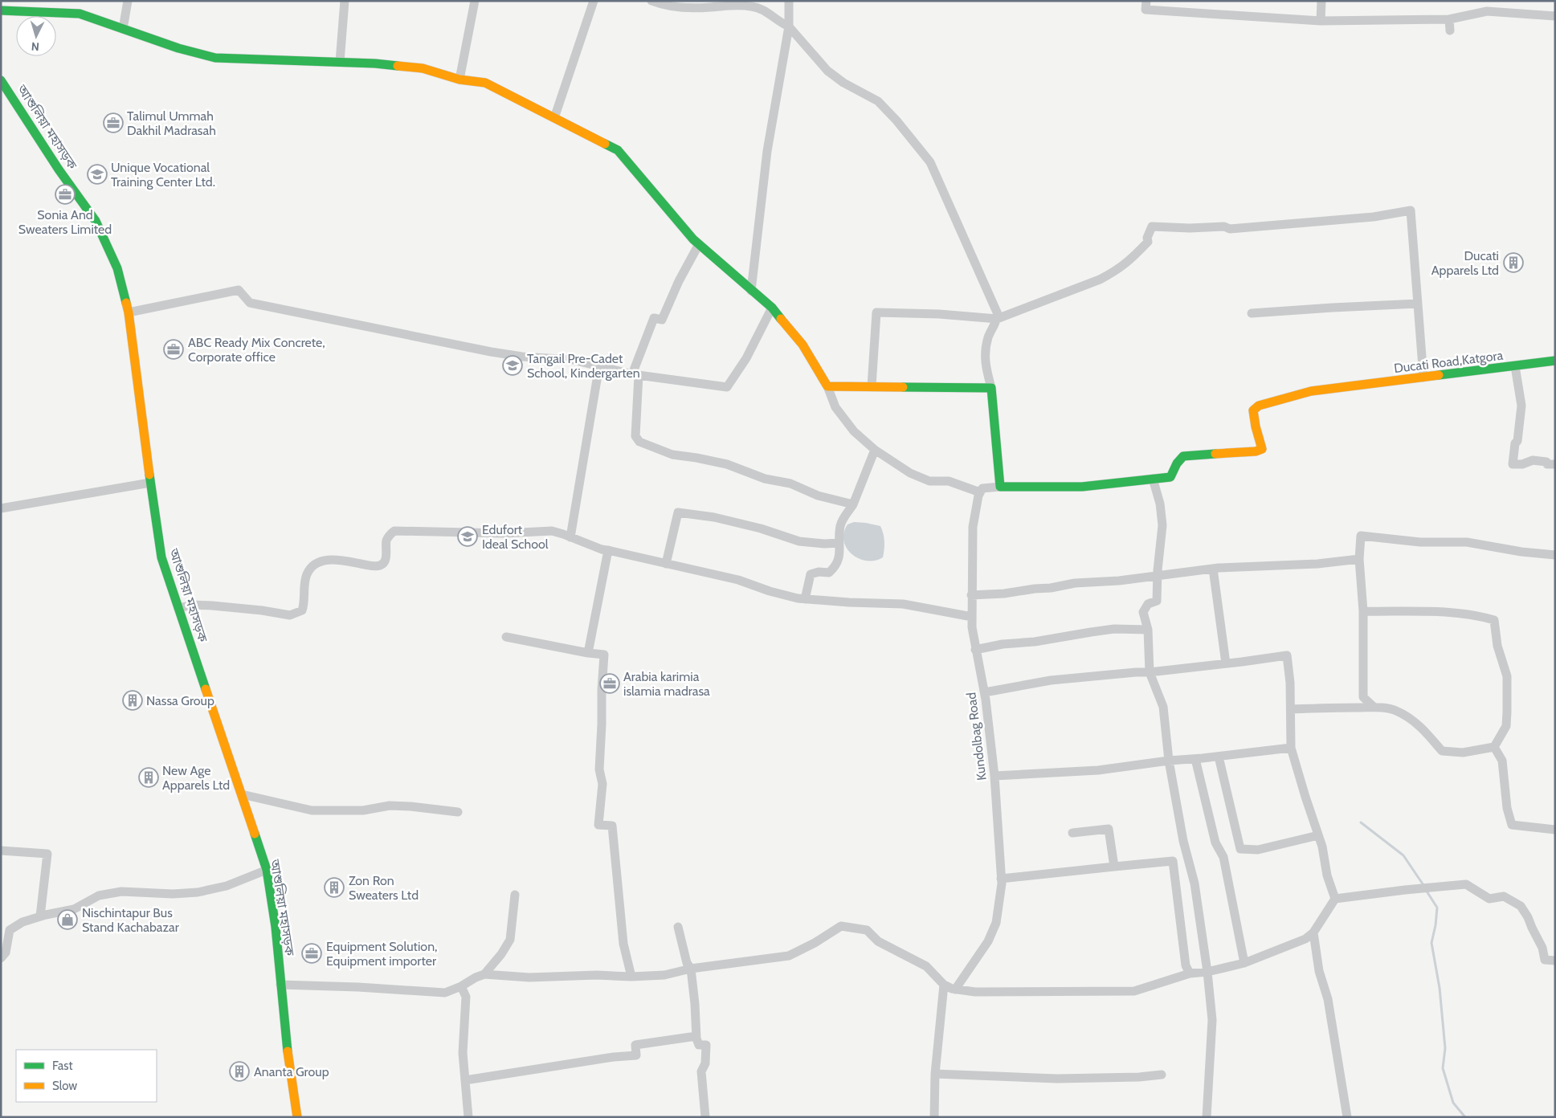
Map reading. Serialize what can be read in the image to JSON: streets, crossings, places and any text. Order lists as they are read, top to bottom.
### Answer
{
  "streets": {
    "main road": ["আশুলিয়া মহাসড়ক", "Ducati Road,Katgora"],
    "street": ["Kundolbag Road"]
  },
  "places": {
    "office": [
      "Talimul Ummah Dakhil Madrasah",
      "Sonia And Sweaters Limited",
      "ABC Ready Mix Concrete, Corporate office",
      "Arabia karimia islamia madrasa",
      "Equipment Solution, Equipment importer"
    ],
    "school or university": ["Unique Vocational Training Center Ltd.", "Tangail Pre-Cadet School, Kindergarten", "Edufort Ideal School"],
    "building": [
      "Ducati Apparels Ltd",
      "Nassa Group",
      "New Age Apparels Ltd",
      "Zon Ron Sweaters Ltd",
      "Ananta Group"
    ],
    "shop": ["Nischintapur Bus Stand Kachabazar"]
  },
  "legend": ["Fast", "Slow"],
  "north": "bottom"
}
